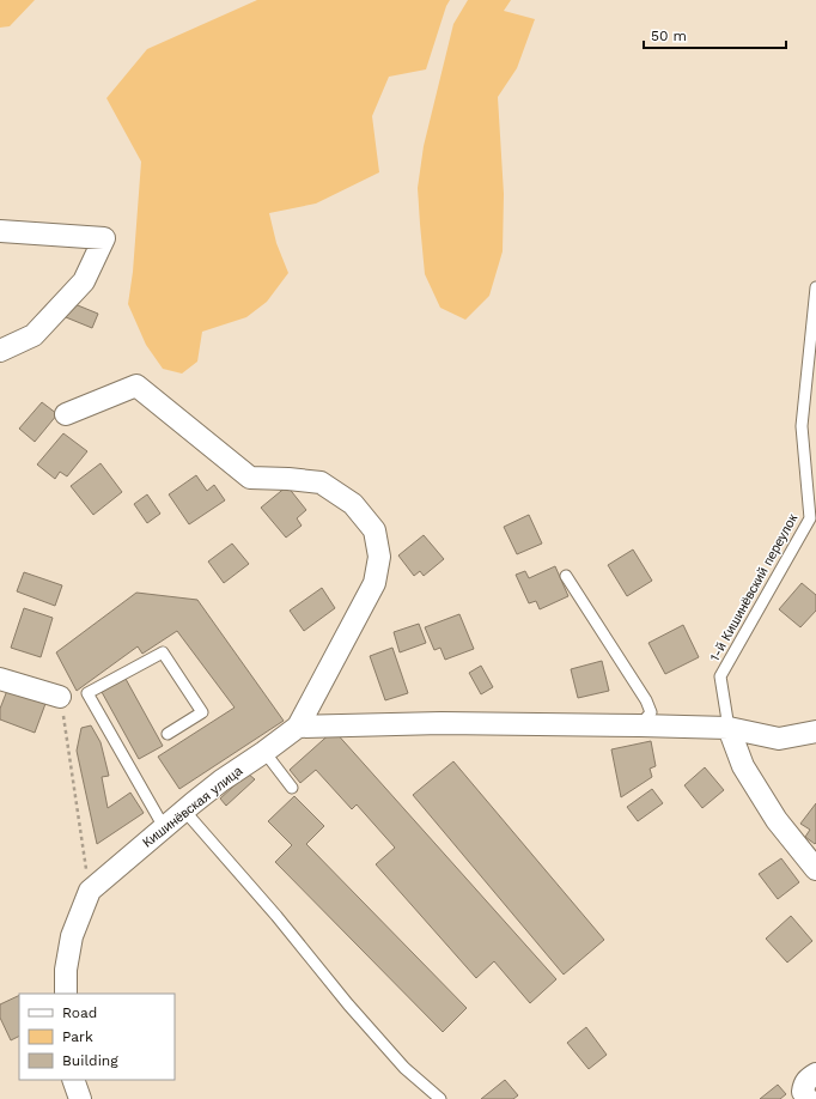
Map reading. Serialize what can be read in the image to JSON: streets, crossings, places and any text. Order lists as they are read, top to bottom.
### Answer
{
  "streets": {
    "street": ["Кишинёвская улица"],
    "lane": ["1-й Кишинёвский переулок"]
  },
  "legend": ["Road", "Park", "Building"],
  "scale_bar": "50 m"
}
